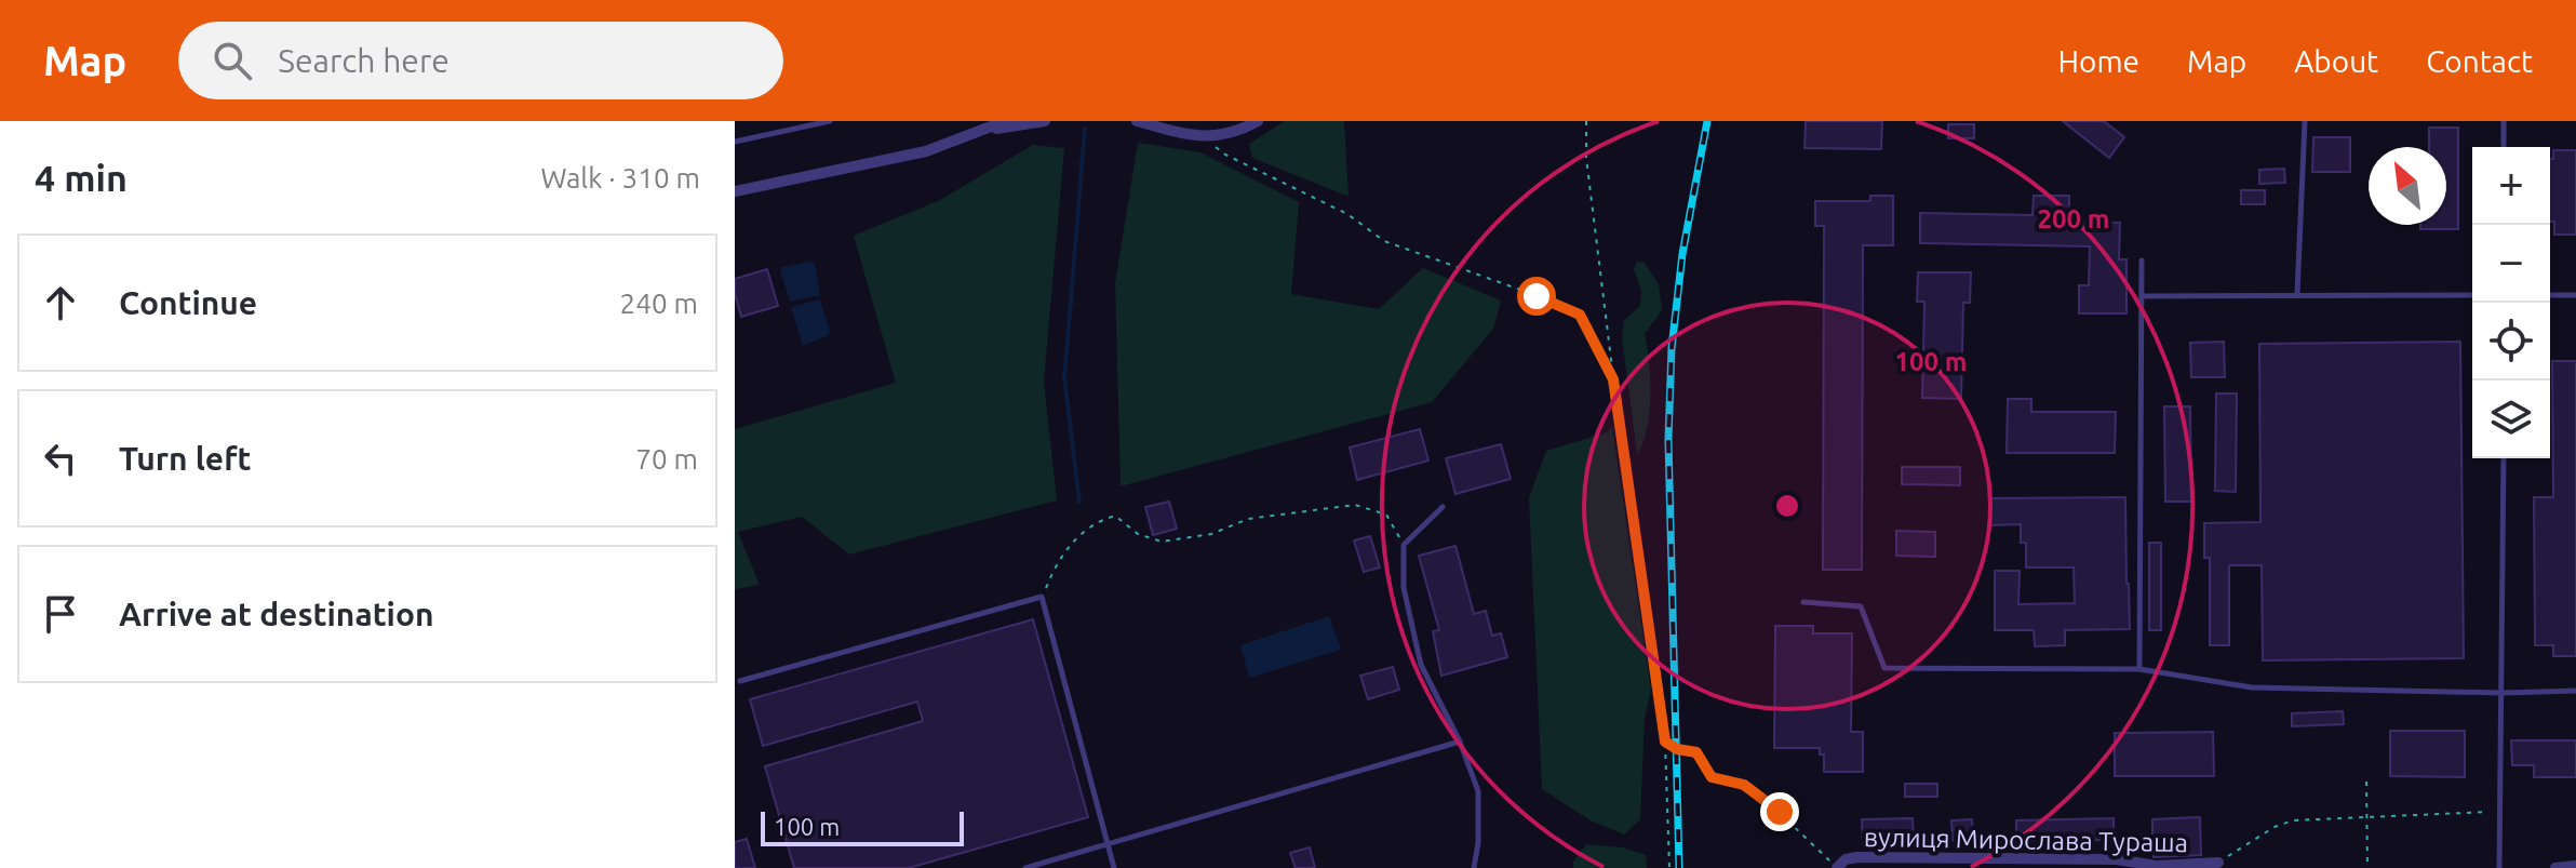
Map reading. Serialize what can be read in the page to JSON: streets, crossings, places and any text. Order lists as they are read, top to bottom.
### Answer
{
  "streets": {
    "street": ["вулиця Мирослава Тураша"]
  },
  "scale_bar": "100 m",
  "north": "top left",
  "page": {
    "header": "Map",
    "search": "Search here",
    "nav": [
      "Home",
      "Map",
      "About",
      "Contact"
    ],
    "heading": ["4 min", "Walk · 310 m"],
    "map_buttons": ["+", "−"],
    "list": [
      ["Continue", "240 m"],
      ["Turn left", "70 m"],
      "Arrive at destination"
    ],
    "scale": "100 m"
  },
  "rings": ["200 m", "100 m"]
}
